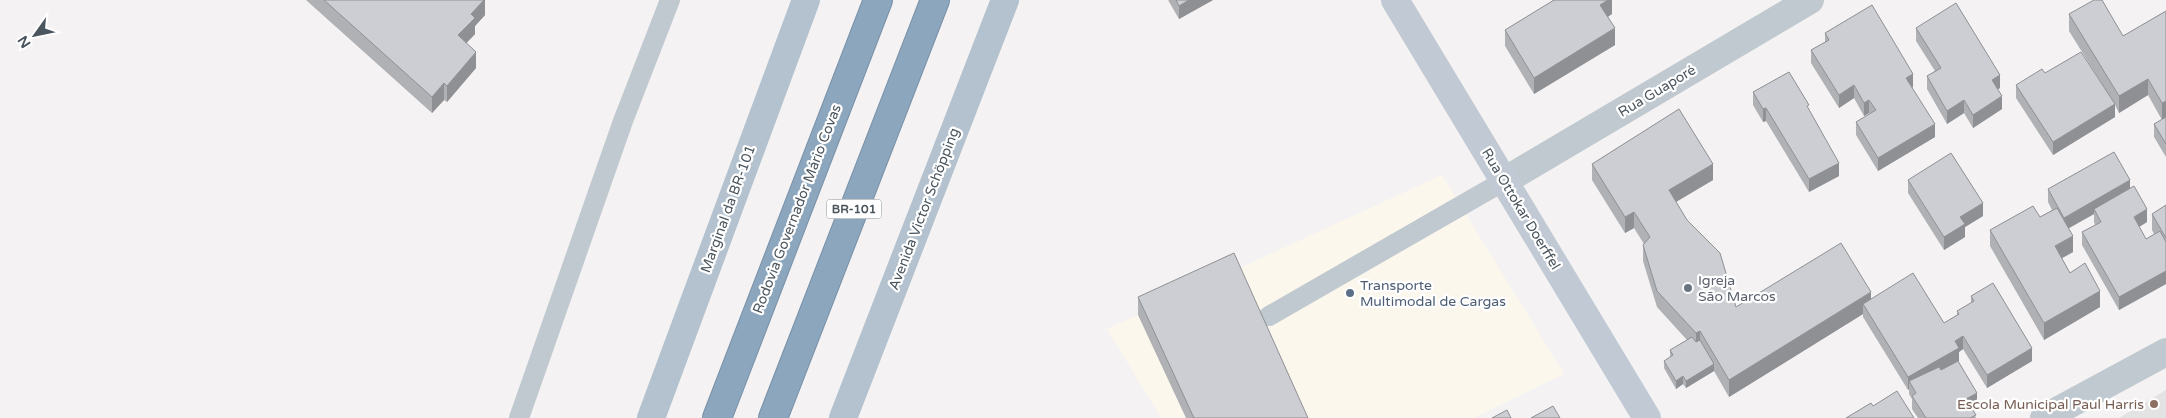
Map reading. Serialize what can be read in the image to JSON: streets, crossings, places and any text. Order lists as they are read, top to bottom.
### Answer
{
  "streets": {
    "highway": ["Rodovia Governador Mário Covas", "BR-101"],
    "main road": ["Marginal da BR-101", "Avenida Victor Schöpping", "Rua Ottokar Doerffel"],
    "street": ["Rua Guaporé"]
  },
  "crossings": [
    ["Rua Guaporé", "Rua Ottokar Doerffel"]
  ],
  "places": ["Igreja São Marcos", "Transporte Multimodal de Cargas", "Escola Municipal Paul Harris"],
  "north": "bottom left"
}
